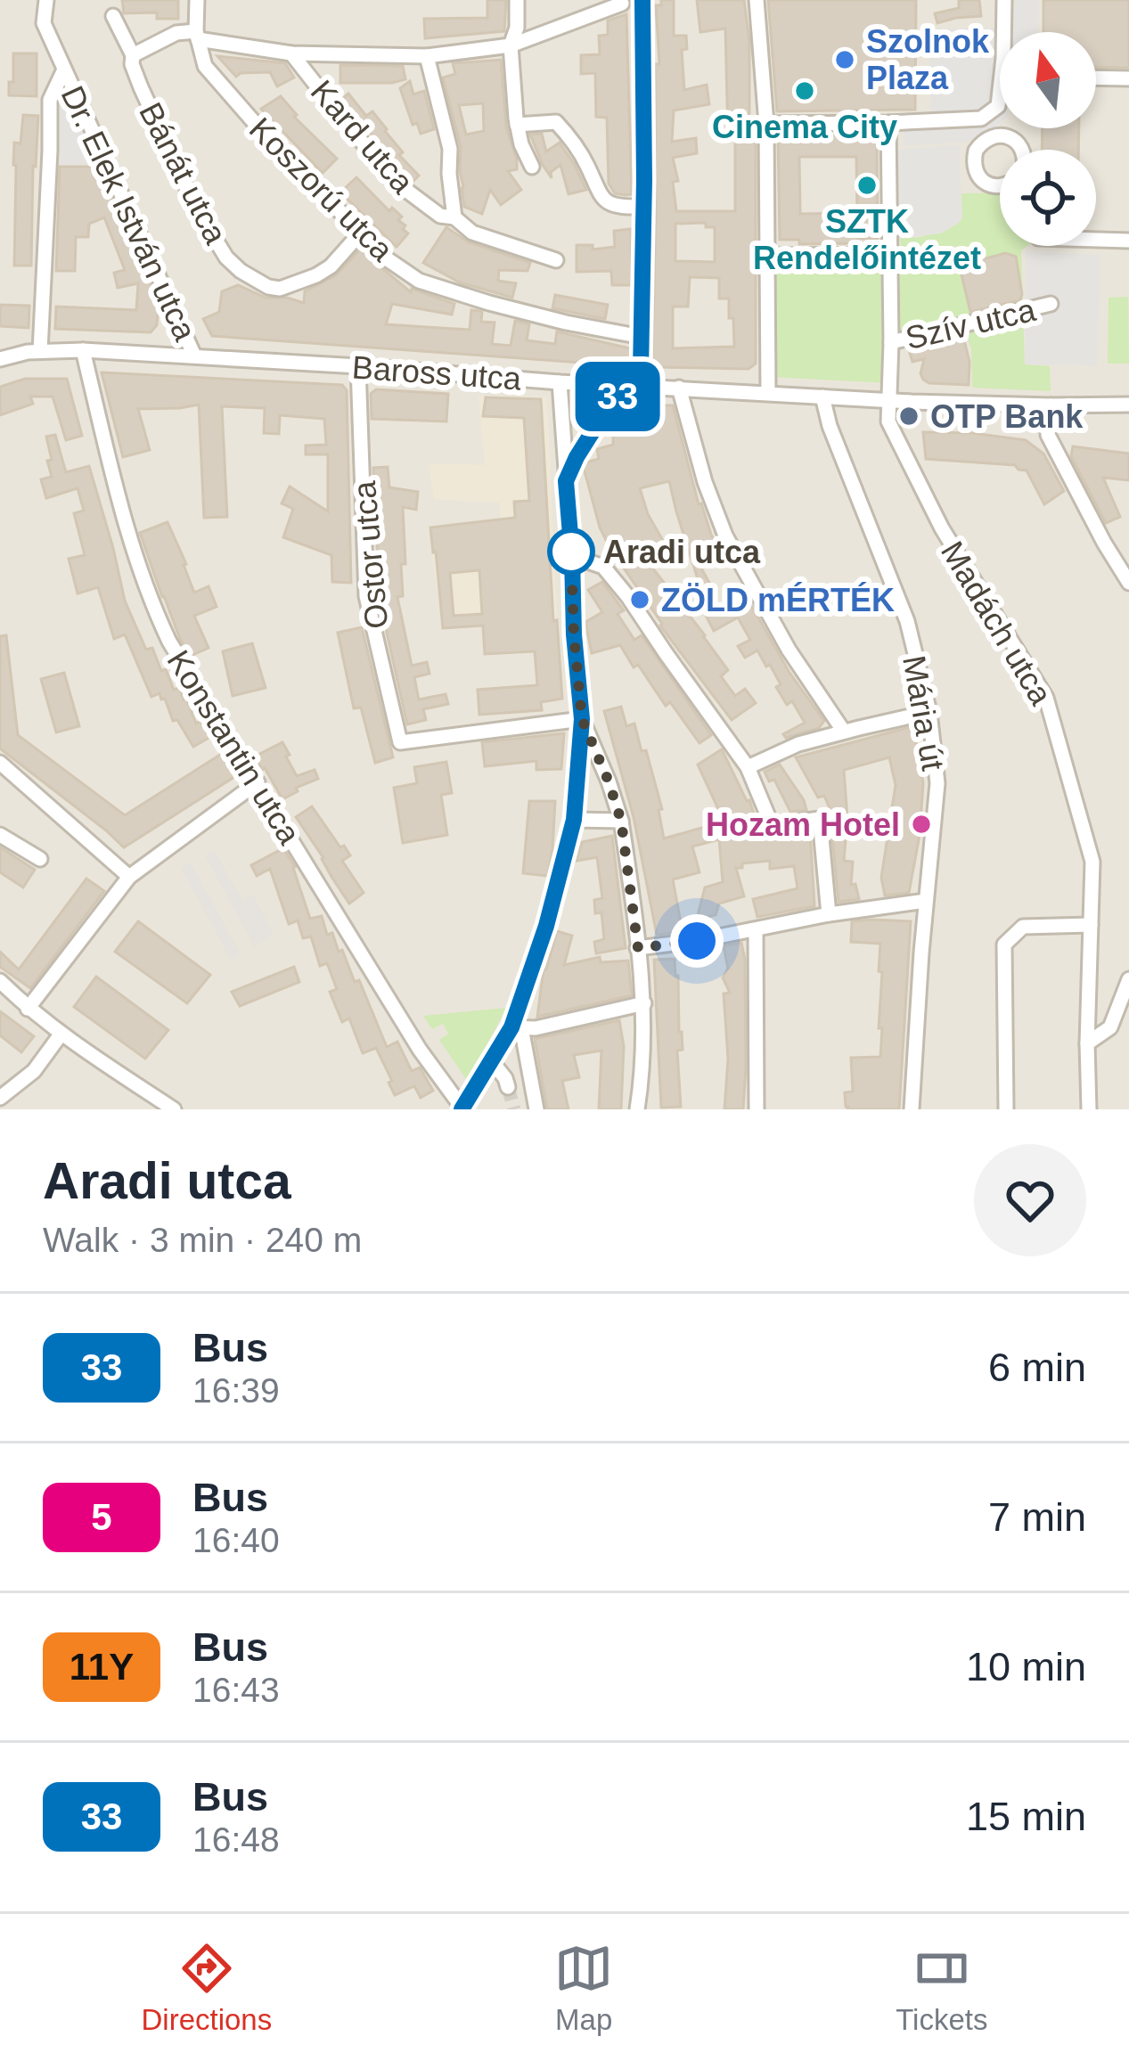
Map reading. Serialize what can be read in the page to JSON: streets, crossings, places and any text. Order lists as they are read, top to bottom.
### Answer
{
  "streets": {
    "street": [
      "Kard utca",
      "Bánát utca",
      "Koszorú utca",
      "Dr. Elek István utca",
      "Szív utca",
      "Baross utca",
      "Ostor utca",
      "Madách utca",
      "Mária út",
      "Konstantin utca"
    ]
  },
  "crossings": [
    ["Bánát utca", "Koszorú utca"],
    ["Dr. Elek István utca", "Baross utca"],
    ["Szív utca", "Madách utca"],
    ["Baross utca", "Ostor utca"],
    ["Baross utca", "Madách utca"],
    ["Baross utca", "Mária út"],
    ["Baross utca", "Konstantin utca"]
  ],
  "places": [
    "Szolnok Plaza",
    "Cinema City",
    "SZTK Rendelőintézet",
    "OTP Bank",
    "Aradi utca",
    "ZÖLD mÉRTÉK",
    "Hozam Hotel"
  ],
  "lines": ["bus line 33"],
  "north": "top",
  "page": {
    "on_map": "33",
    "heading": ["Aradi utca", "Walk · 3 min · 240 m"],
    "list": [
      {
        "mark": "33",
        "name": "Bus",
        "note": "16:39",
        "value": "6 min"
      },
      {
        "mark": "5",
        "name": "Bus",
        "note": "16:40",
        "value": "7 min"
      },
      {
        "mark": "11Y",
        "name": "Bus",
        "note": "16:43",
        "value": "10 min"
      },
      {
        "mark": "33",
        "name": "Bus",
        "note": "16:48",
        "value": "15 min"
      }
    ],
    "tabs": ["Directions", "Map", "Tickets"]
  }
}
